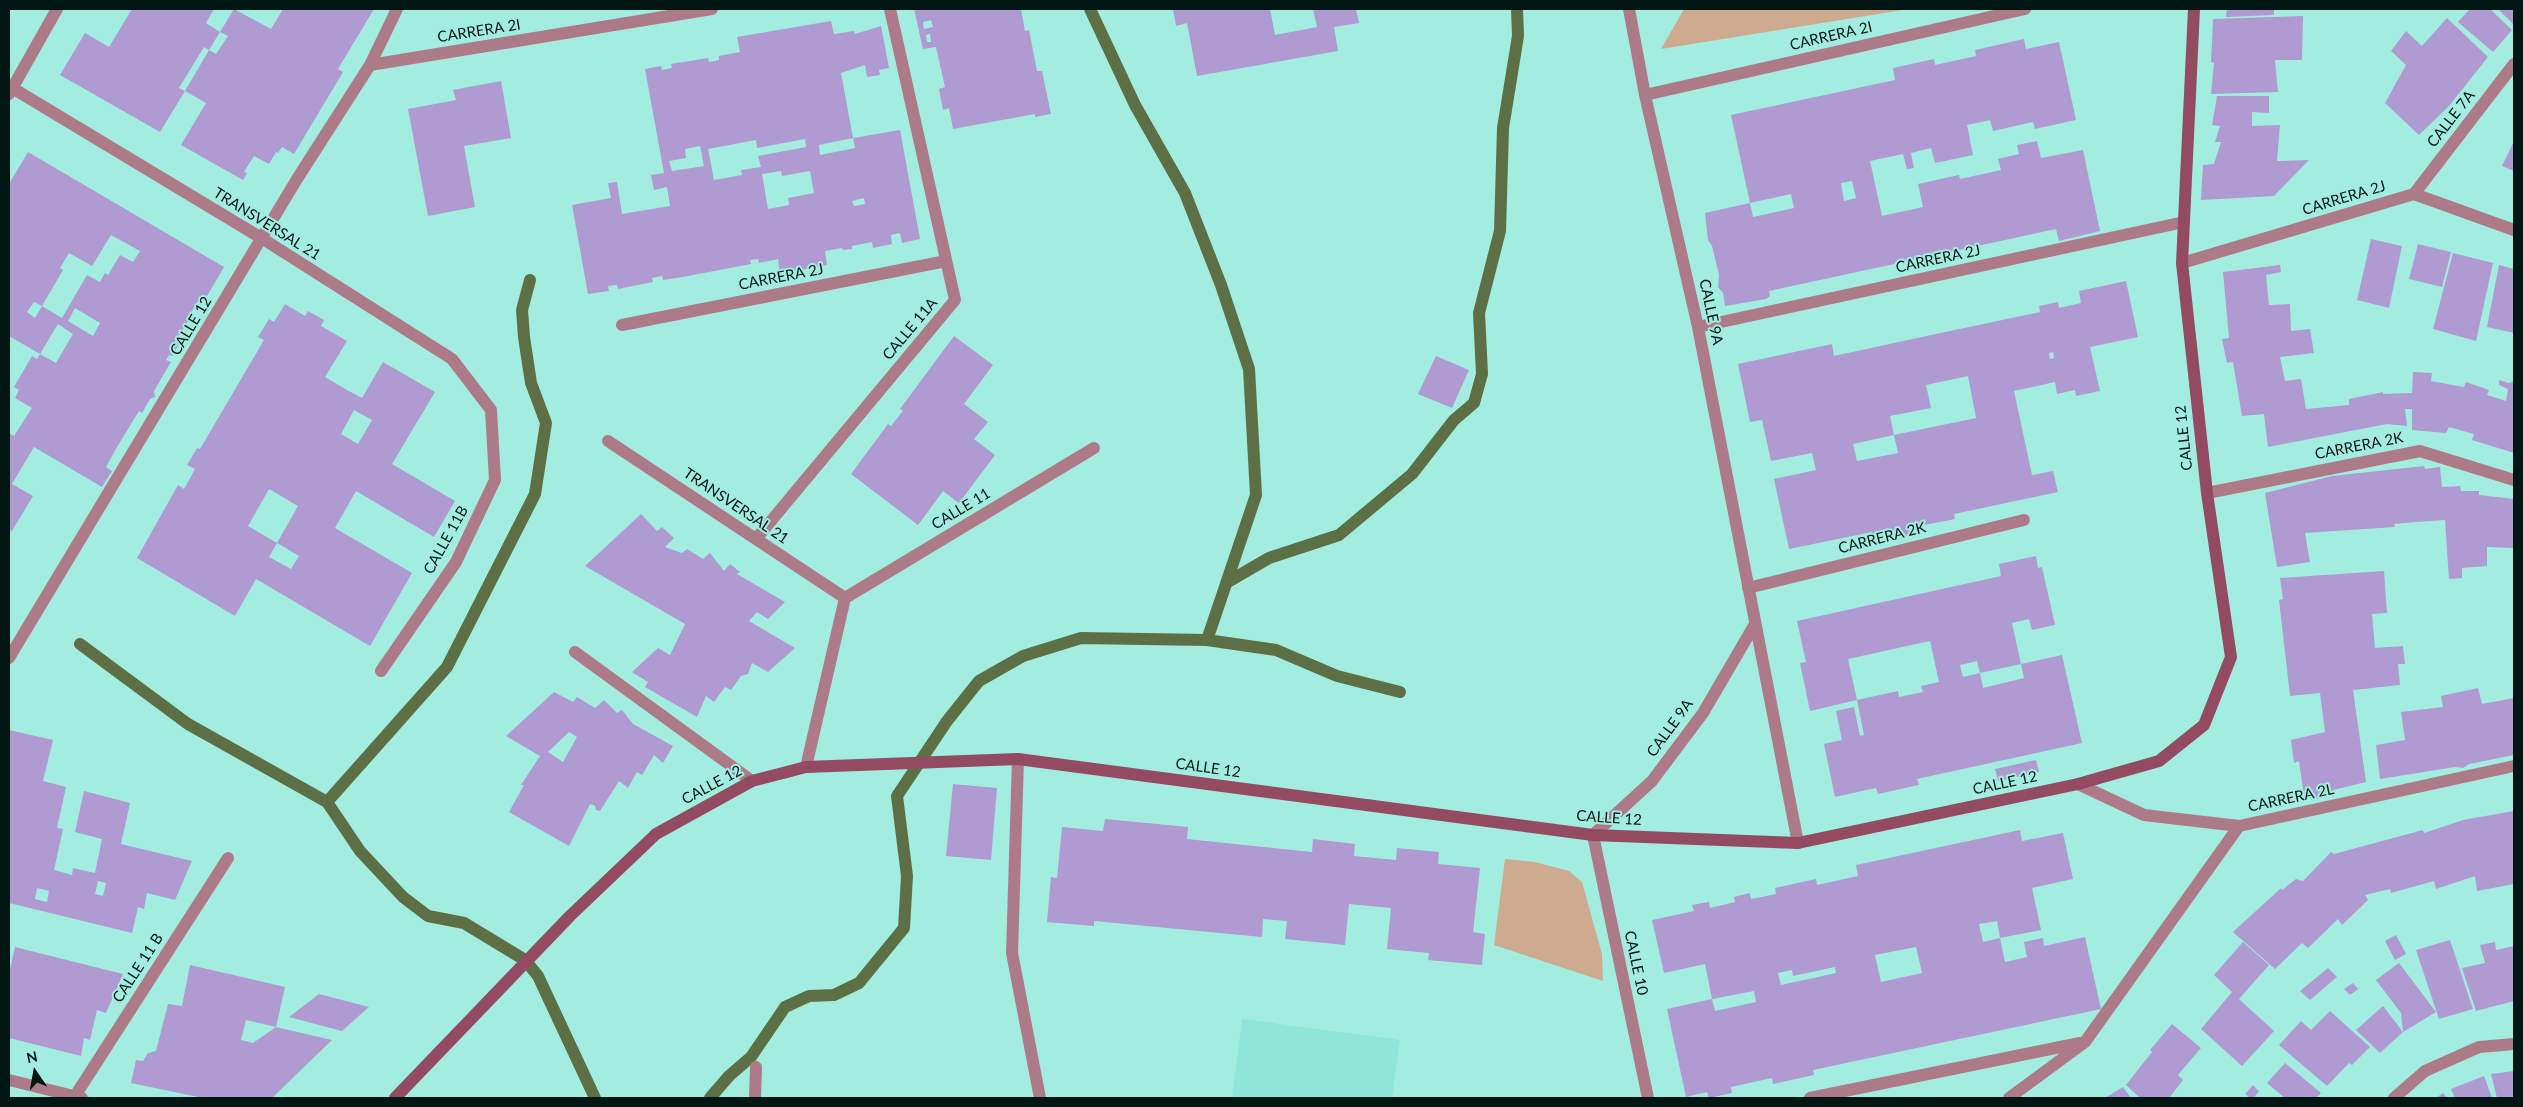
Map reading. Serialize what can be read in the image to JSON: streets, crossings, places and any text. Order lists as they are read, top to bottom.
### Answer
{
  "streets": {
    "main road": ["CALLE 12"],
    "street": [
      "CARRERA 2I",
      "CALLE 7A",
      "CARRERA 2J",
      "TRANSVERSAL 21",
      "CALLE 9A",
      "CALLE 11A",
      "CARRERA 2K",
      "CALLE 11",
      "CALLE 11B",
      "CARRERA 2L",
      "CALLE 10",
      "CALLE 11 B"
    ]
  },
  "crossings": [
    ["CARRERA 2I", "CALLE 9A"],
    ["CARRERA 2I", "CALLE 12"],
    ["CALLE 7A", "CARRERA 2J"],
    ["CARRERA 2J", "CALLE 9A"],
    ["CARRERA 2J", "CALLE 12"],
    ["CARRERA 2J", "CALLE 11A"],
    ["TRANSVERSAL 21", "CALLE 12"],
    ["TRANSVERSAL 21", "CALLE 11A"],
    ["TRANSVERSAL 21", "CALLE 11"],
    ["TRANSVERSAL 21", "CALLE 11B"],
    ["CALLE 9A", "CALLE 12"],
    ["CALLE 9A", "CARRERA 2K"],
    ["CALLE 9A", "CALLE 10"],
    ["CALLE 12", "CARRERA 2K"],
    ["CALLE 12", "CARRERA 2L"],
    ["CALLE 12", "CALLE 10"]
  ],
  "north": "top"
}
